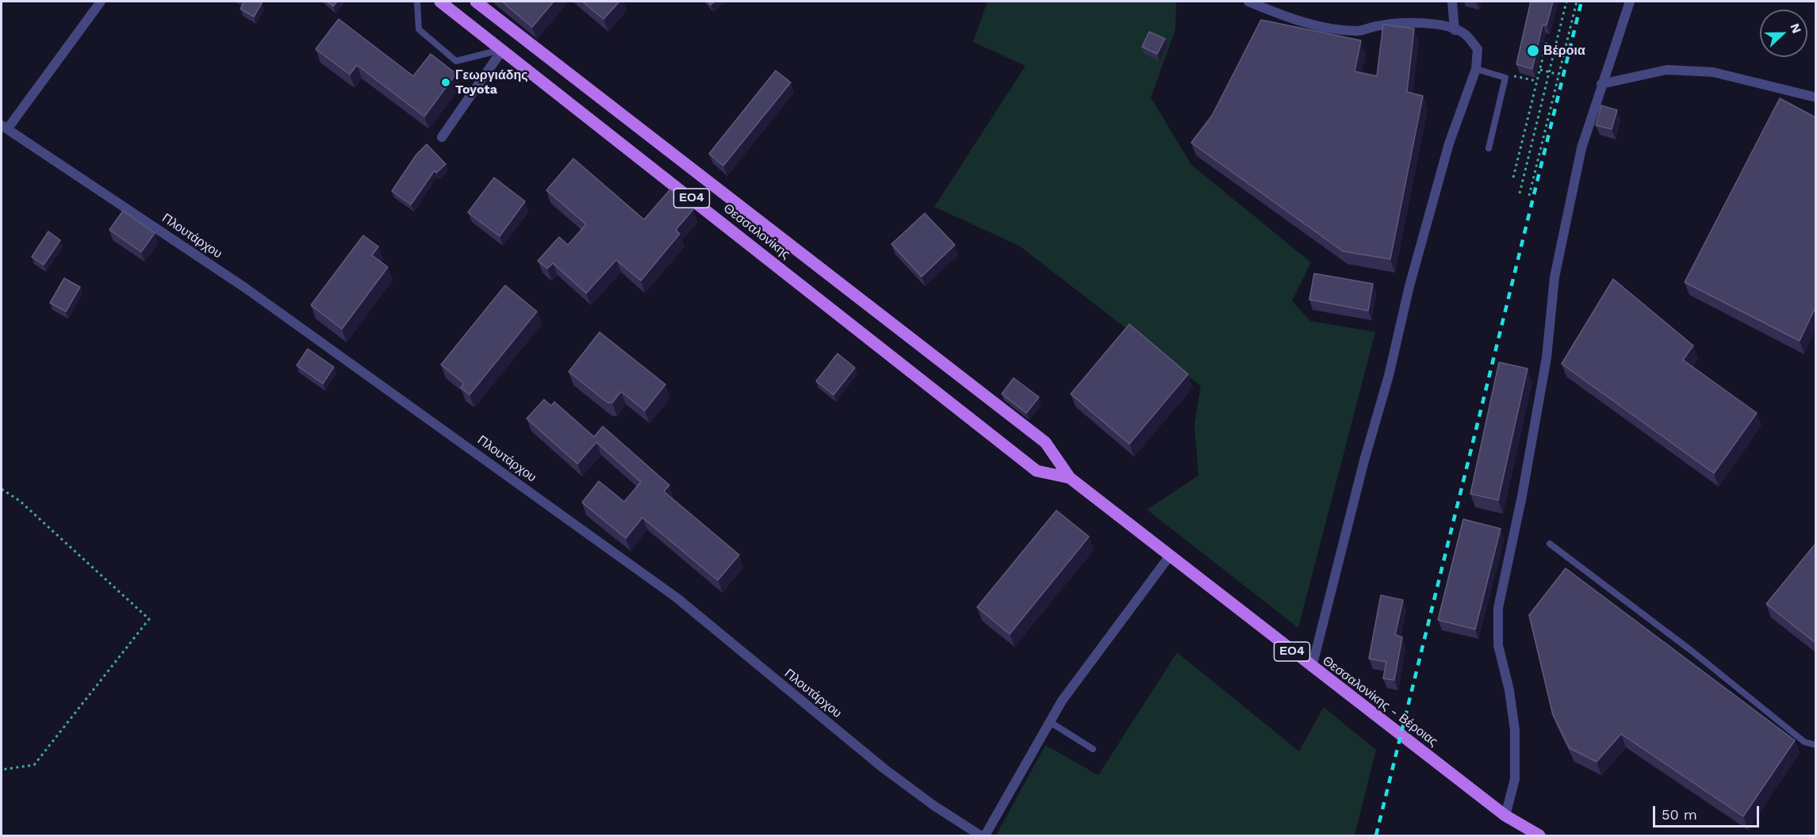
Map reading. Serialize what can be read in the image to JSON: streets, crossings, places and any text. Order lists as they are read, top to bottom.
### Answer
{
  "streets": {
    "main road": ["ΕΟ4", "Θεσσαλονίκης", "Θεσσαλονίκης - Βέροιας"],
    "street": ["Πλουτάρχου"]
  },
  "crossings": [
    ["Θεσσαλονίκης", "Θεσσαλονίκης - Βέροιας"]
  ],
  "places": ["Βέροια", "Γεωργιάδης Toyota"],
  "scale_bar": "50 m",
  "north": "right"
}
